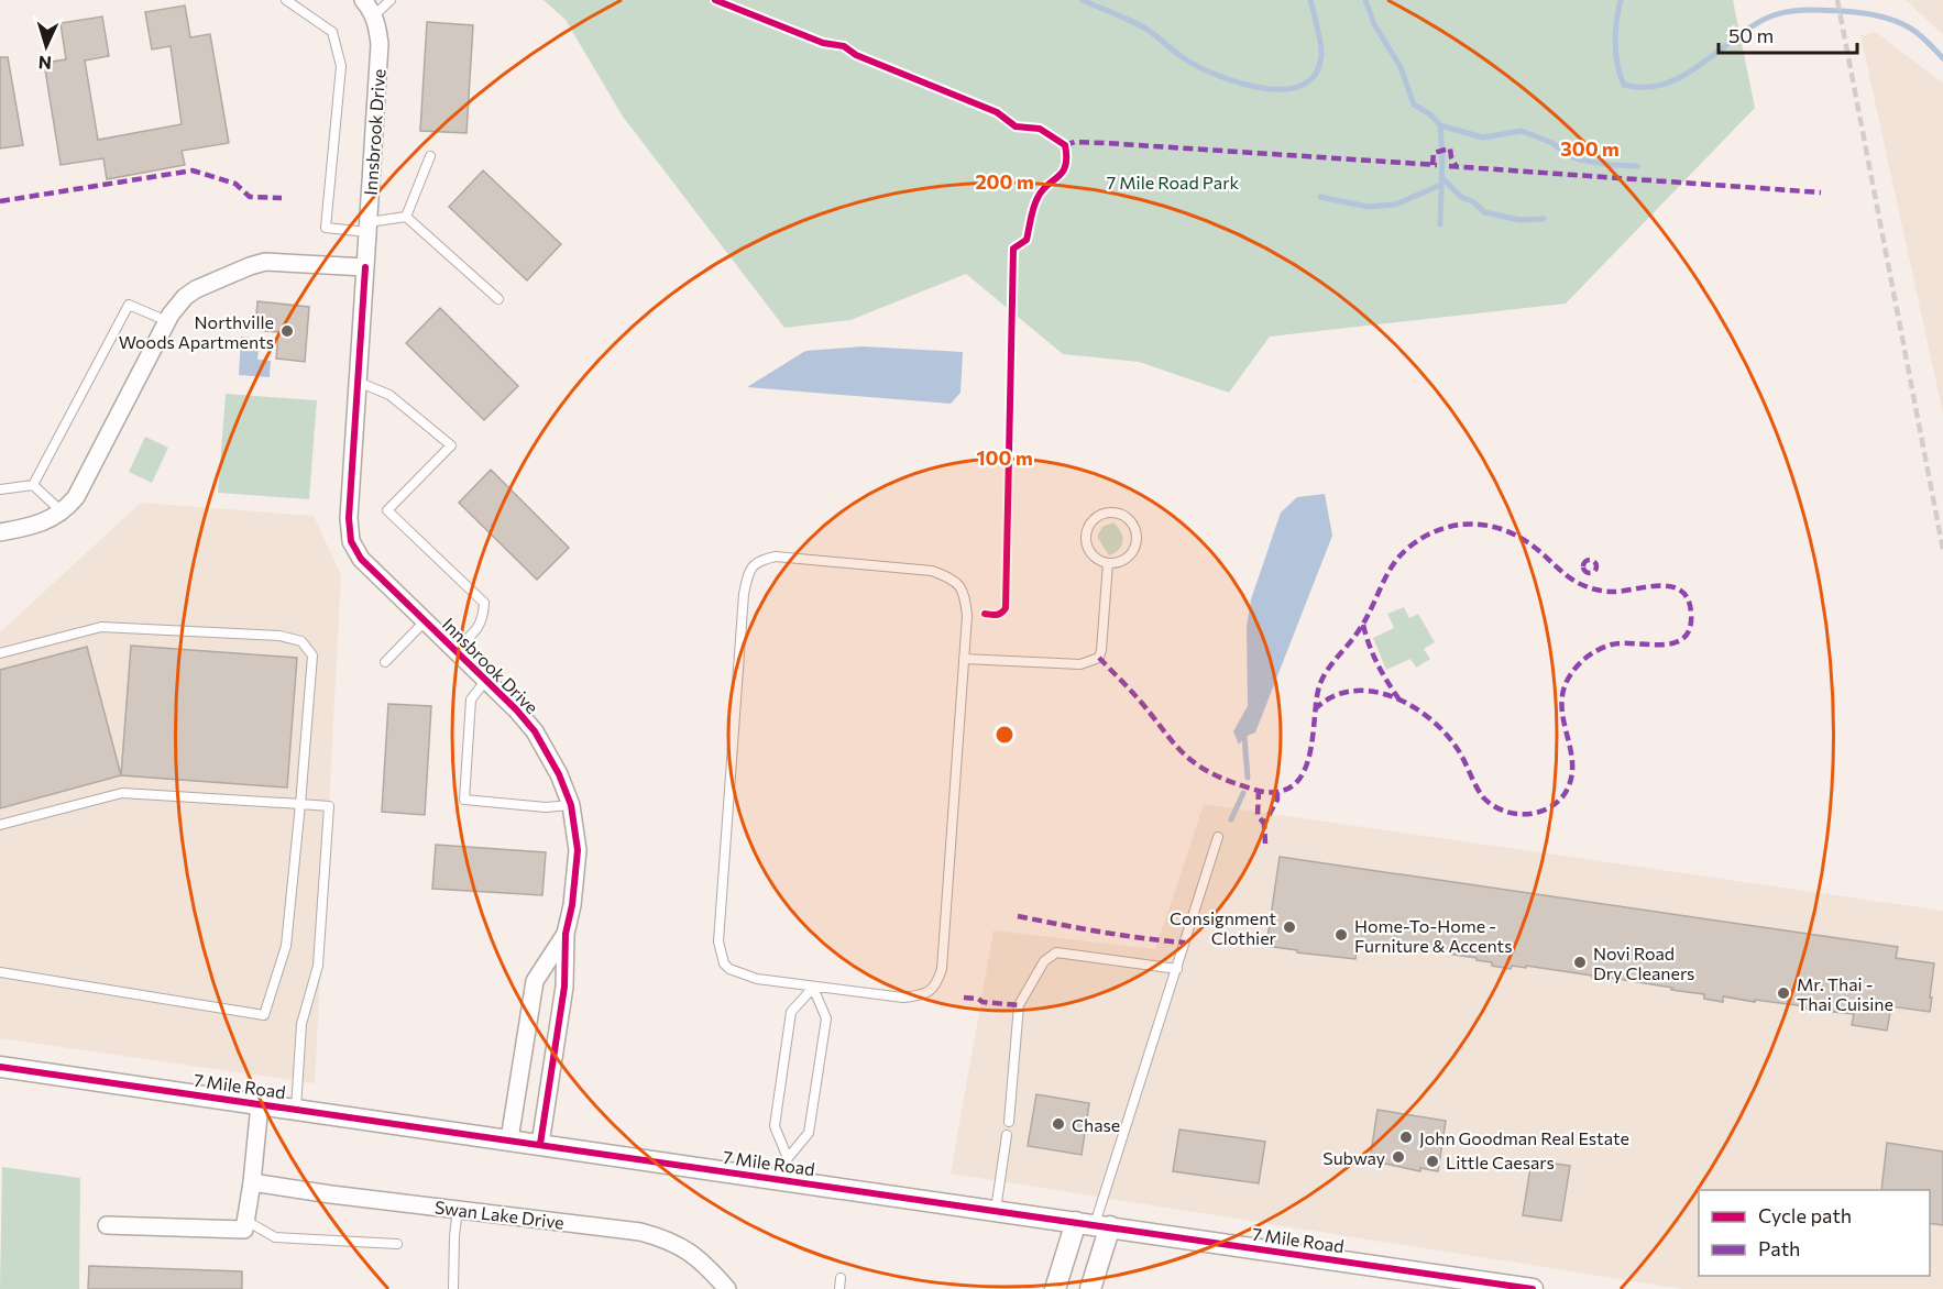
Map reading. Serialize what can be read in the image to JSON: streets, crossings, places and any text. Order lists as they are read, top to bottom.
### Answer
{
  "streets": {
    "street": ["Innsbrook Drive", "7 Mile Road", "Swan Lake Drive"]
  },
  "crossings": [
    ["Innsbrook Drive", "7 Mile Road"]
  ],
  "parks": ["7 Mile Road Park"],
  "places": [
    "Northville Woods Apartments",
    "Consignment Clothier",
    "Home-To-Home - Furniture & Accents",
    "Novi Road Dry Cleaners",
    "Mr. Thai - Thai Cuisine",
    "Chase",
    "John Goodman Real Estate",
    "Subway",
    "Little Caesars"
  ],
  "legend": ["Cycle path", "Path"],
  "scale_bar": "50 m",
  "north": "bottom",
  "rings": ["300 m", "200 m", "100 m"]
}
